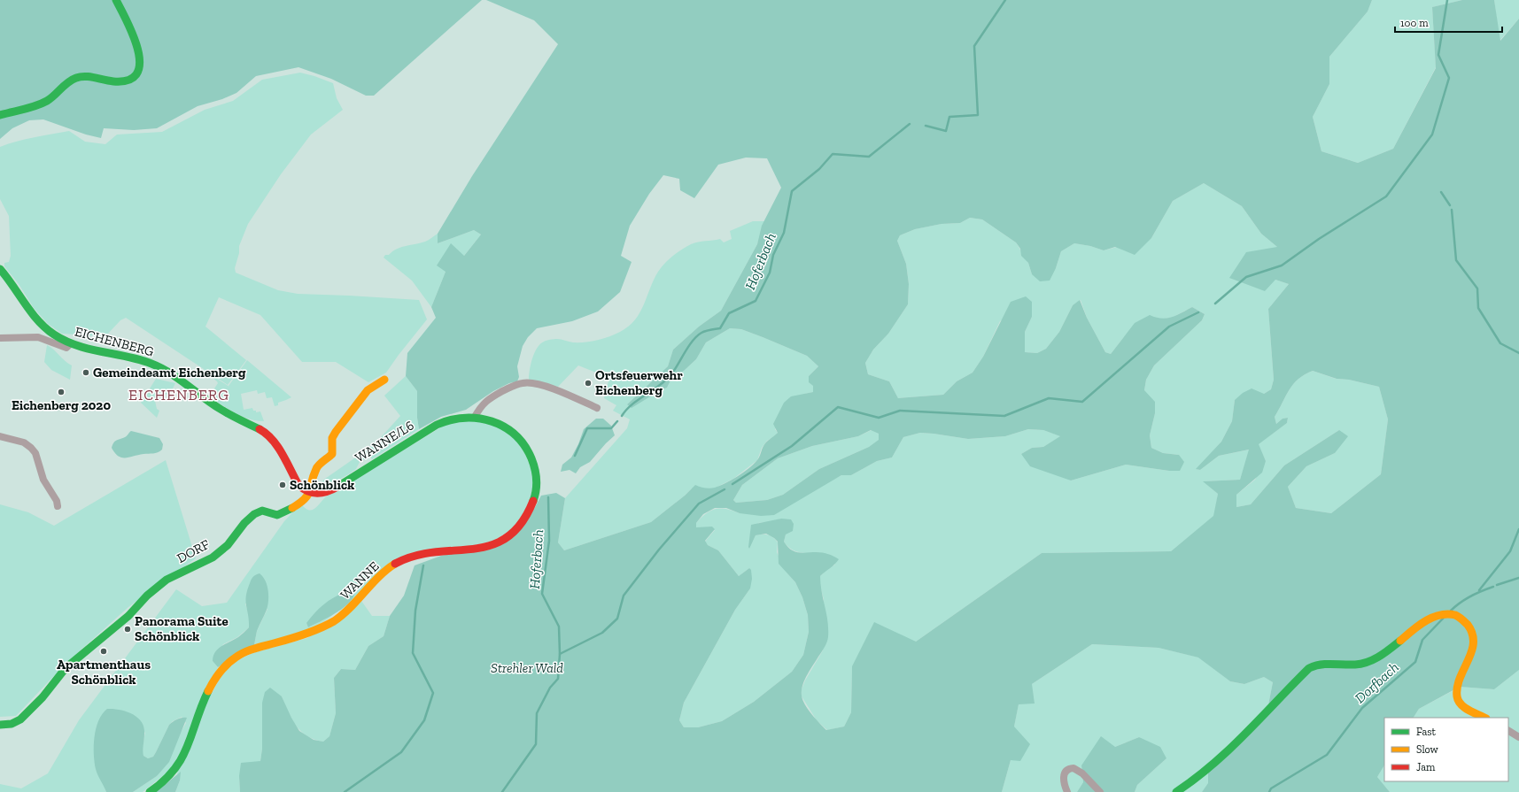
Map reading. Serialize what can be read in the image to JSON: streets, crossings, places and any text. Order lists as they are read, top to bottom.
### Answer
{
  "streets": {
    "street": [
      "EICHENBERG",
      "WANNE/L6",
      "DORF",
      "WANNE"
    ]
  },
  "crossings": [
    ["EICHENBERG", "WANNE/L6"],
    ["EICHENBERG", "DORF"],
    ["WANNE/L6", "DORF"],
    ["WANNE/L6", "WANNE"]
  ],
  "districts": ["EICHENBERG"],
  "water": ["Hoferbach", "Dorfbach"],
  "parks": ["Strehler Wald"],
  "places": [
    "Gemeindeamt Eichenberg",
    "Ortsfeuerwehr Eichenberg",
    "Eichenberg 2020",
    "Schönblick",
    "Panorama Suite Schönblick",
    "Apartmenthaus Schönblick"
  ],
  "legend": ["Fast", "Slow", "Jam"],
  "scale_bar": "100 m"
}
